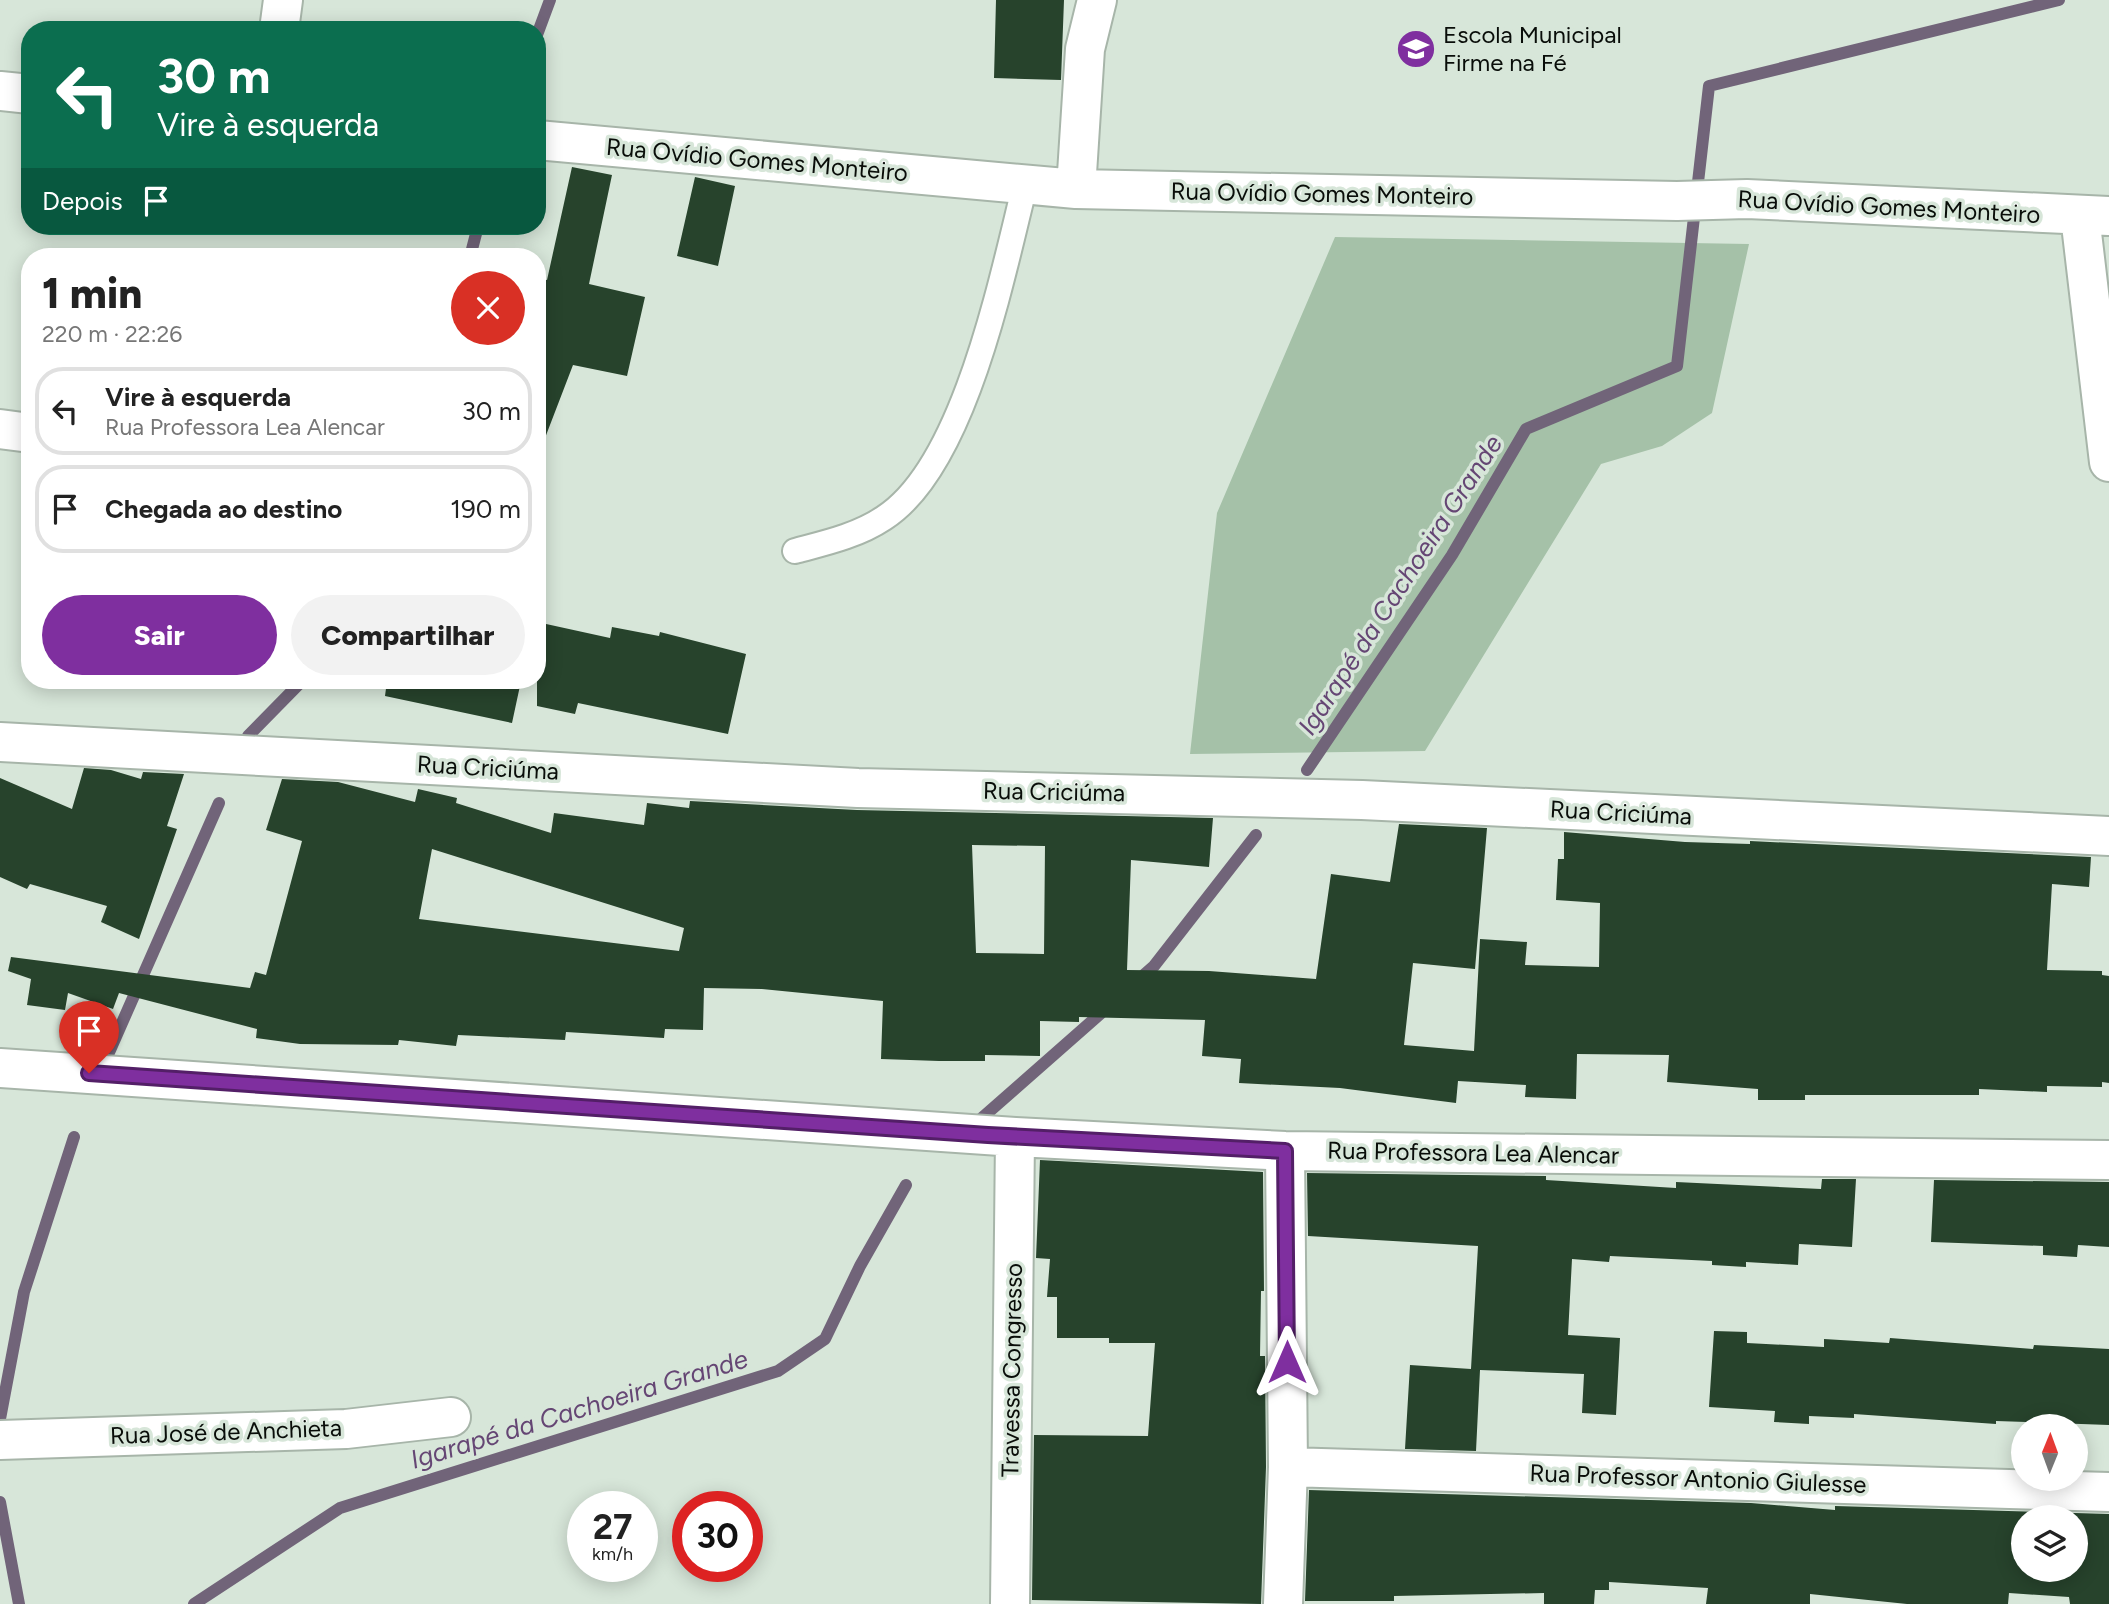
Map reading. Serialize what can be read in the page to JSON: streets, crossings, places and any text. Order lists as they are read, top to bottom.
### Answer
{
  "streets": {
    "street": [
      "Rua Ovídio Gomes Monteiro",
      "Rua Criciúma",
      "Rua Professora Lea Alencar",
      "Travessa Congresso",
      "Rua José de Anchieta",
      "Rua Professor Antonio Giulesse"
    ]
  },
  "crossings": [
    ["Rua Professora Lea Alencar", "Travessa Congresso"]
  ],
  "water": ["Igarapé da Cachoeira Grande"],
  "places": {
    "school or university": ["Escola Municipal Firme na Fé"]
  },
  "north": "top",
  "page": {
    "turn": ["30 m", "Vire à esquerda"],
    "then": "Depois",
    "heading": ["1 min", "220 m · 22:26"],
    "list": [
      {
        "name": "Vire à esquerda",
        "note": "Rua Professora Lea Alencar",
        "value": "30 m"
      },
      {
        "name": "Chegada ao destino",
        "value": "190 m"
      }
    ],
    "buttons": ["Sair", "Compartilhar"],
    "speed": "27 km/h",
    "limit": "30"
  }
}
